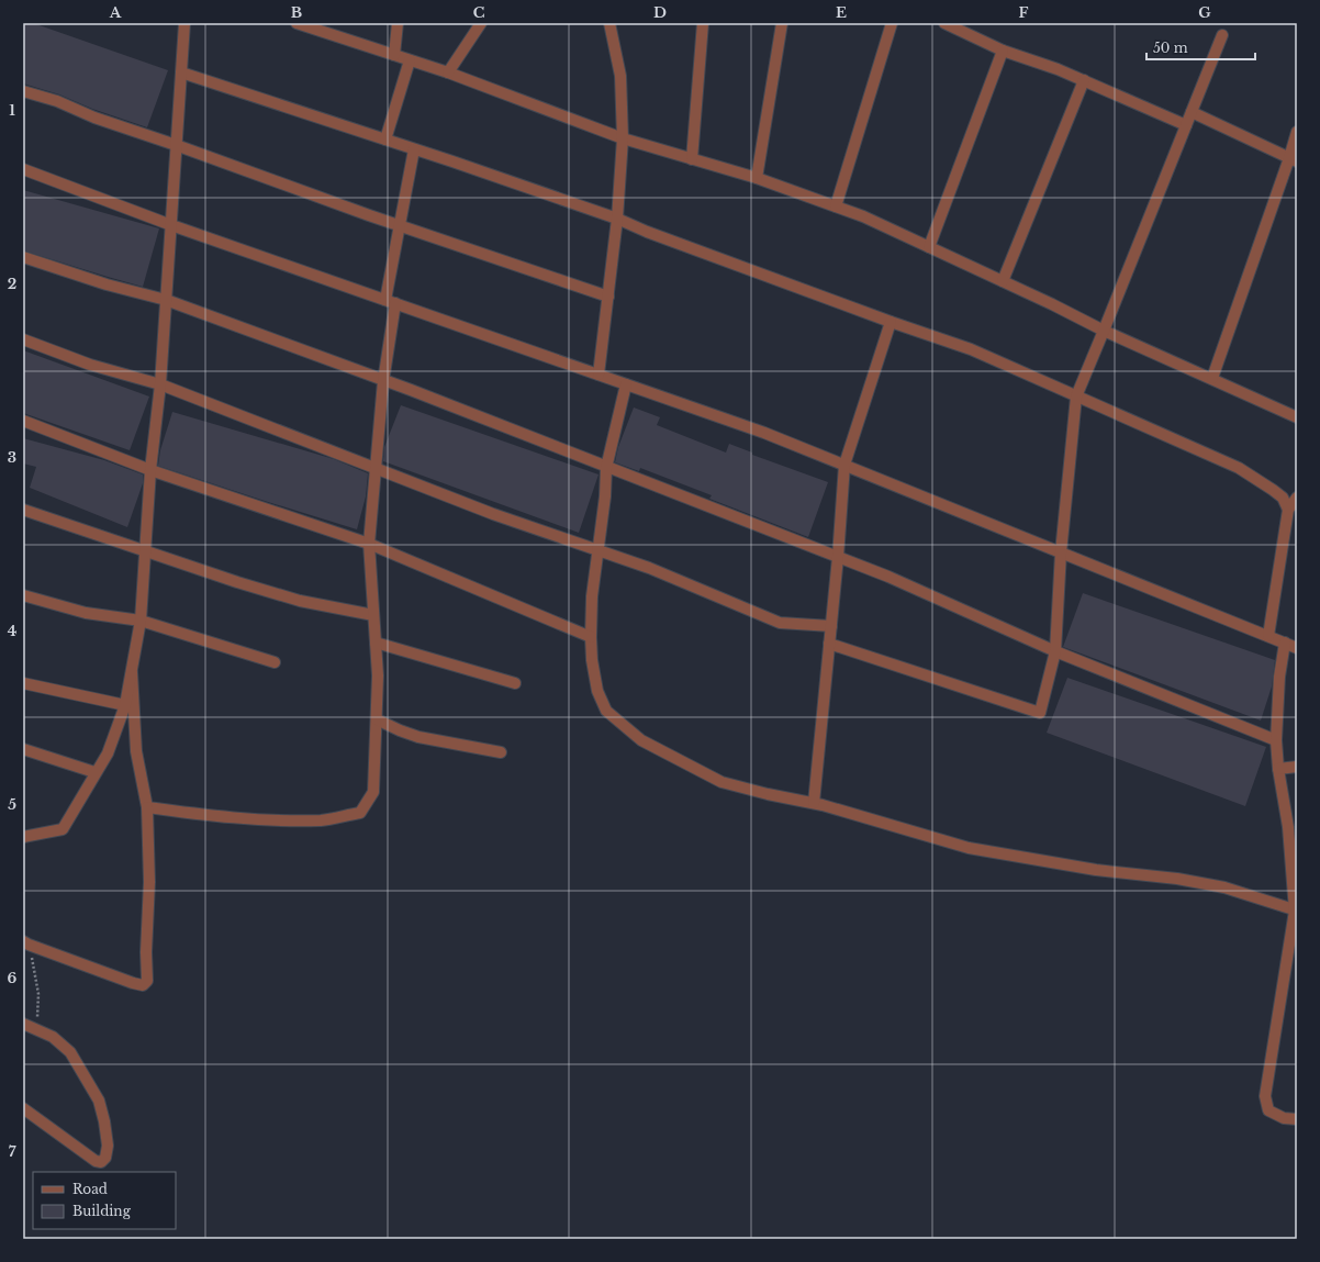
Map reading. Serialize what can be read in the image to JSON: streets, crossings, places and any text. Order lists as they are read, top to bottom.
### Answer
{
  "legend": ["Road", "Building"],
  "scale_bar": "50 m",
  "grid": {
    "columns": [
      "A",
      "B",
      "C",
      "D",
      "E",
      "F",
      "G"
    ],
    "rows": [
      "1",
      "2",
      "3",
      "4",
      "5",
      "6",
      "7"
    ]
  }
}
